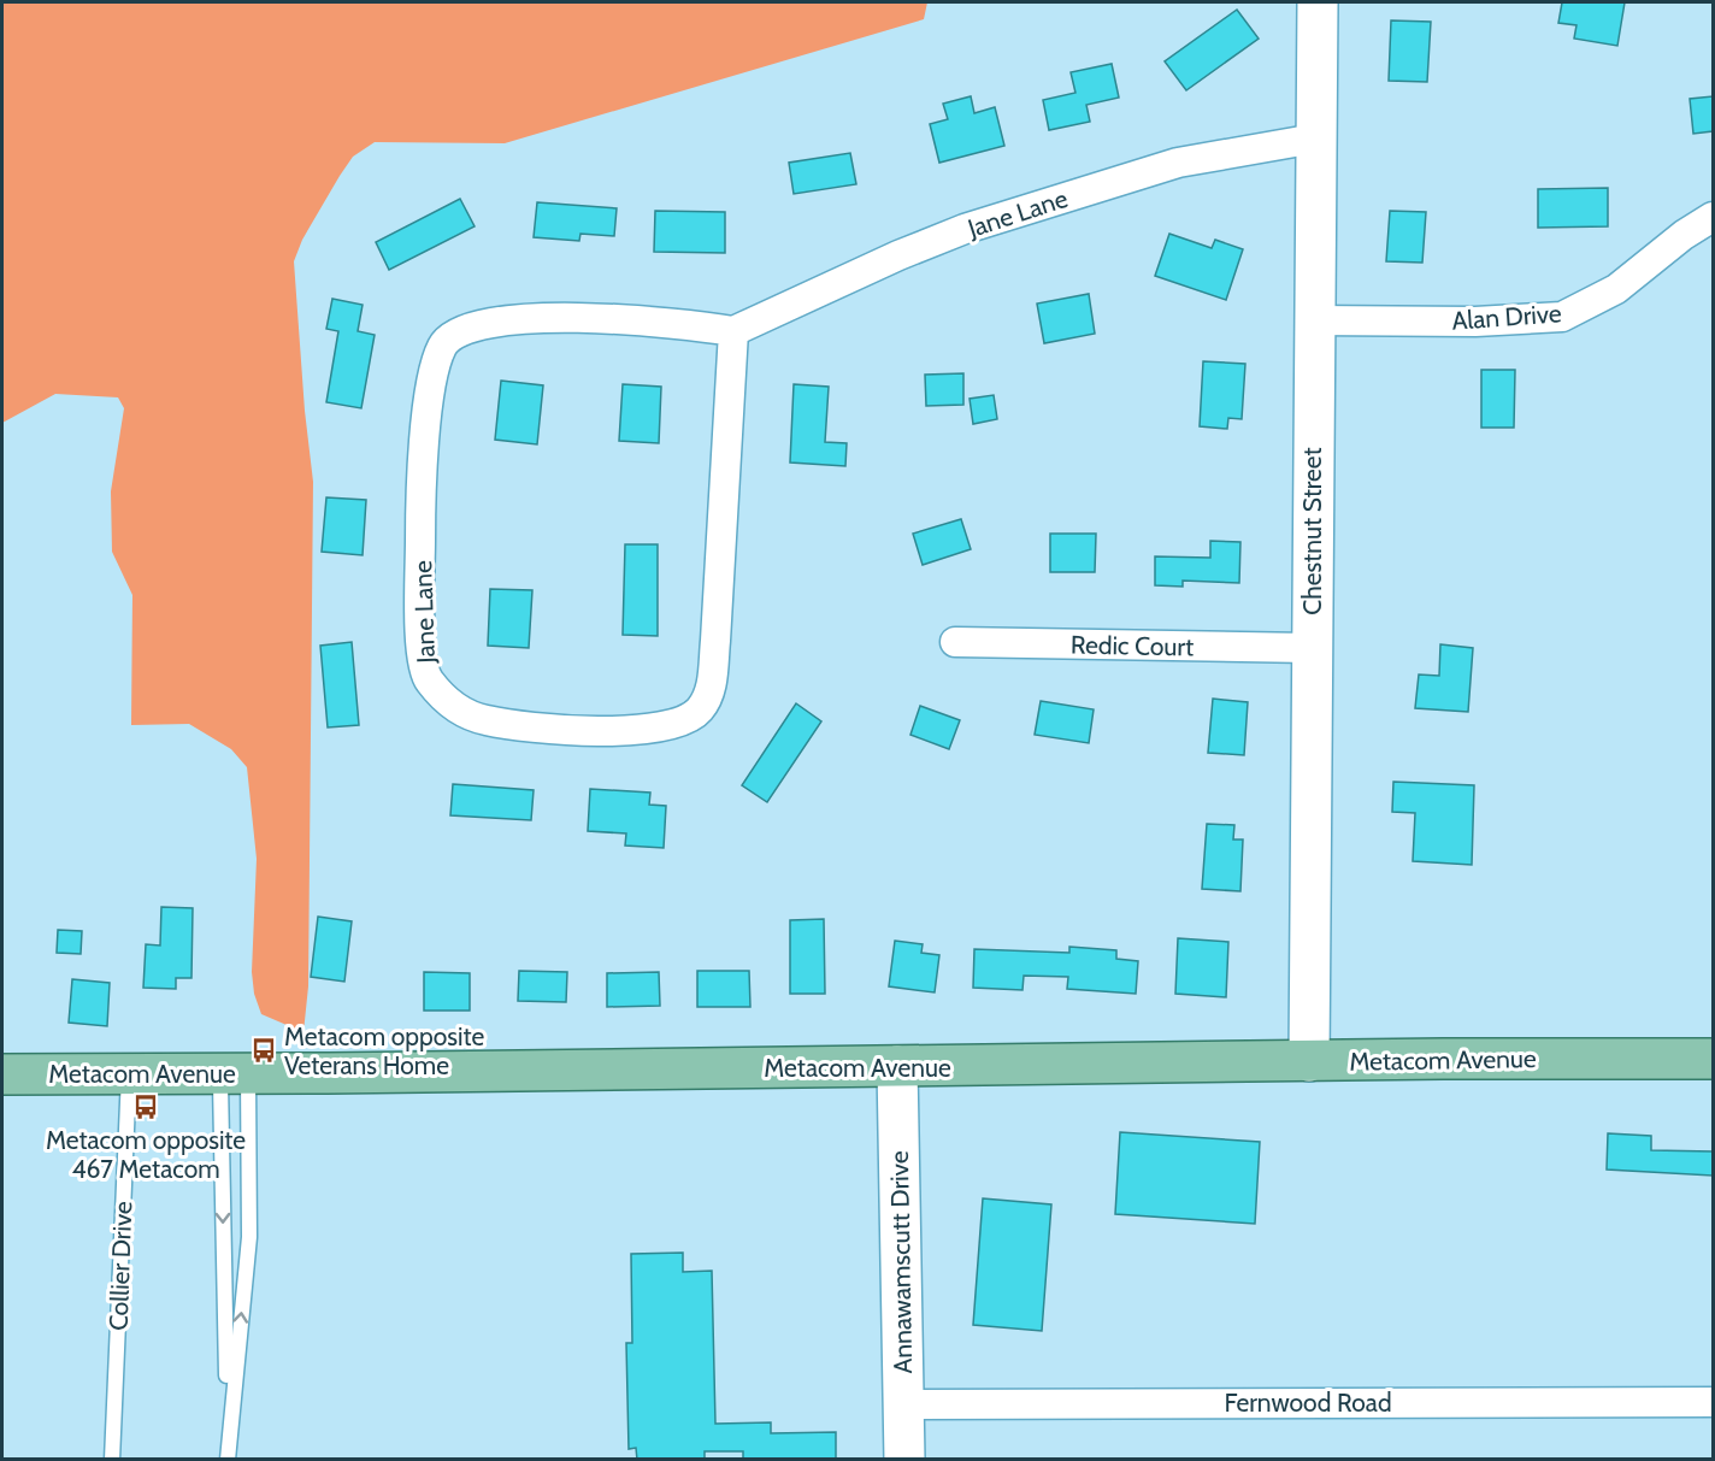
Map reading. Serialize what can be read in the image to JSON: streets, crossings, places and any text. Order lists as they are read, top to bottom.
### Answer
{
  "streets": {
    "main road": ["Metacom Avenue"],
    "street": [
      "Jane Lane",
      "Alan Drive",
      "Chestnut Street",
      "Redic Court",
      "Annawamscutt Drive",
      "Fernwood Road"
    ],
    "lane": ["Collier Drive"]
  },
  "crossings": [
    ["Jane Lane", "Chestnut Street"],
    ["Alan Drive", "Chestnut Street"],
    ["Chestnut Street", "Redic Court"],
    ["Chestnut Street", "Metacom Avenue"],
    ["Metacom Avenue", "Annawamscutt Drive"],
    ["Metacom Avenue", "Collier Drive"],
    ["Annawamscutt Drive", "Fernwood Road"]
  ],
  "places": {
    "bus stop": ["Metacom opposite Veterans Home", "Metacom opposite 467 Metacom"]
  }
}
